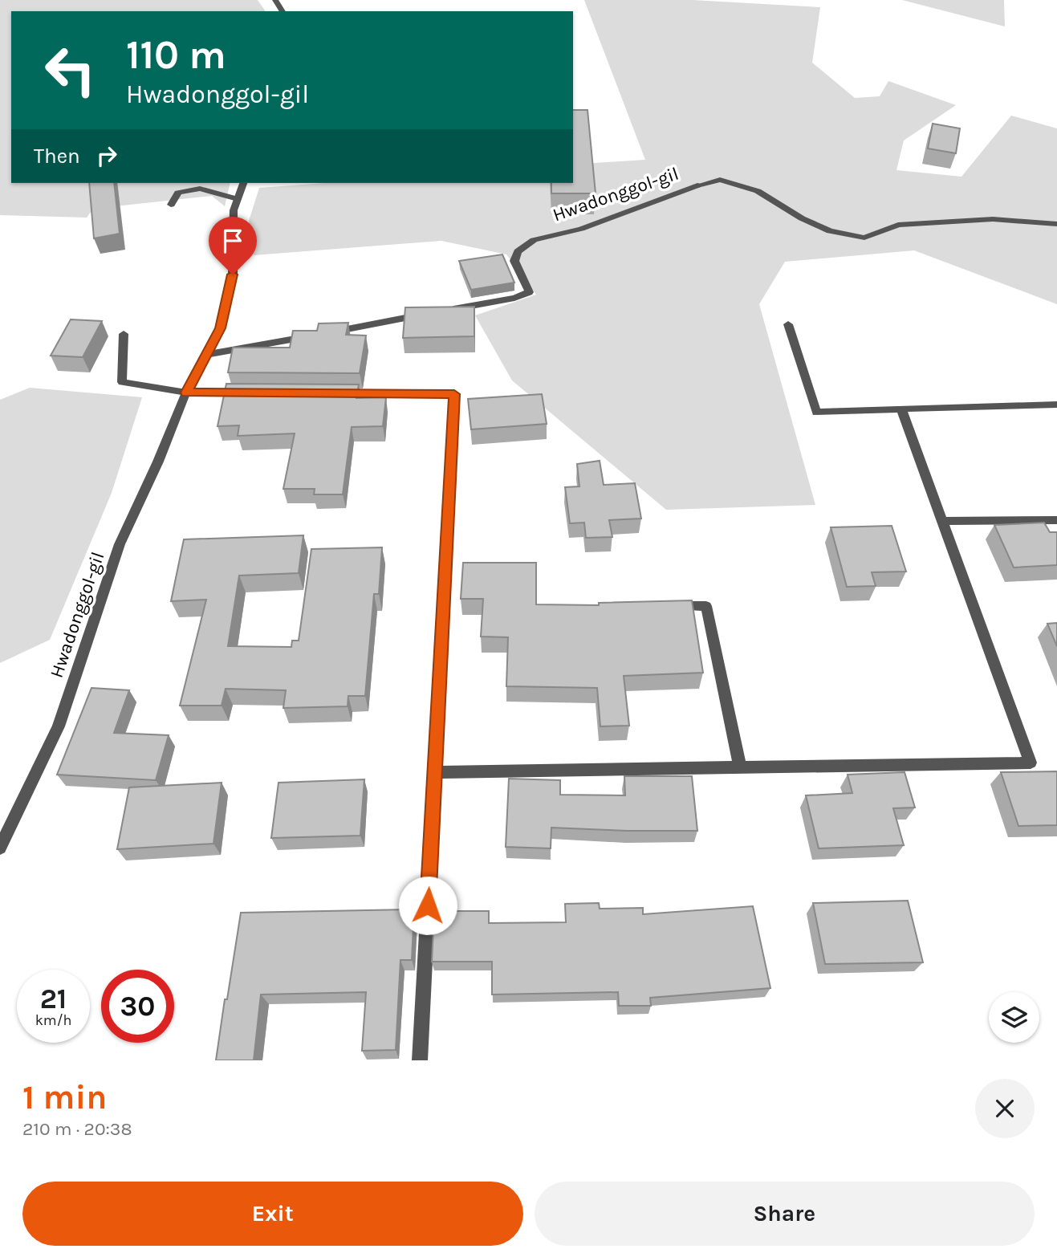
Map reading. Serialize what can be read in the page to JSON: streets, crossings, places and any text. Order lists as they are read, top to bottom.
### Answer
{
  "streets": {
    "street": ["Hwadonggol-gil"]
  },
  "page": {
    "turn": ["110 m", "Hwadonggol-gil"],
    "then": "Then",
    "speed": "21 km/h",
    "limit": "30",
    "heading": ["1 min", "210 m · 20:38"],
    "buttons": ["Exit", "Share"]
  }
}
